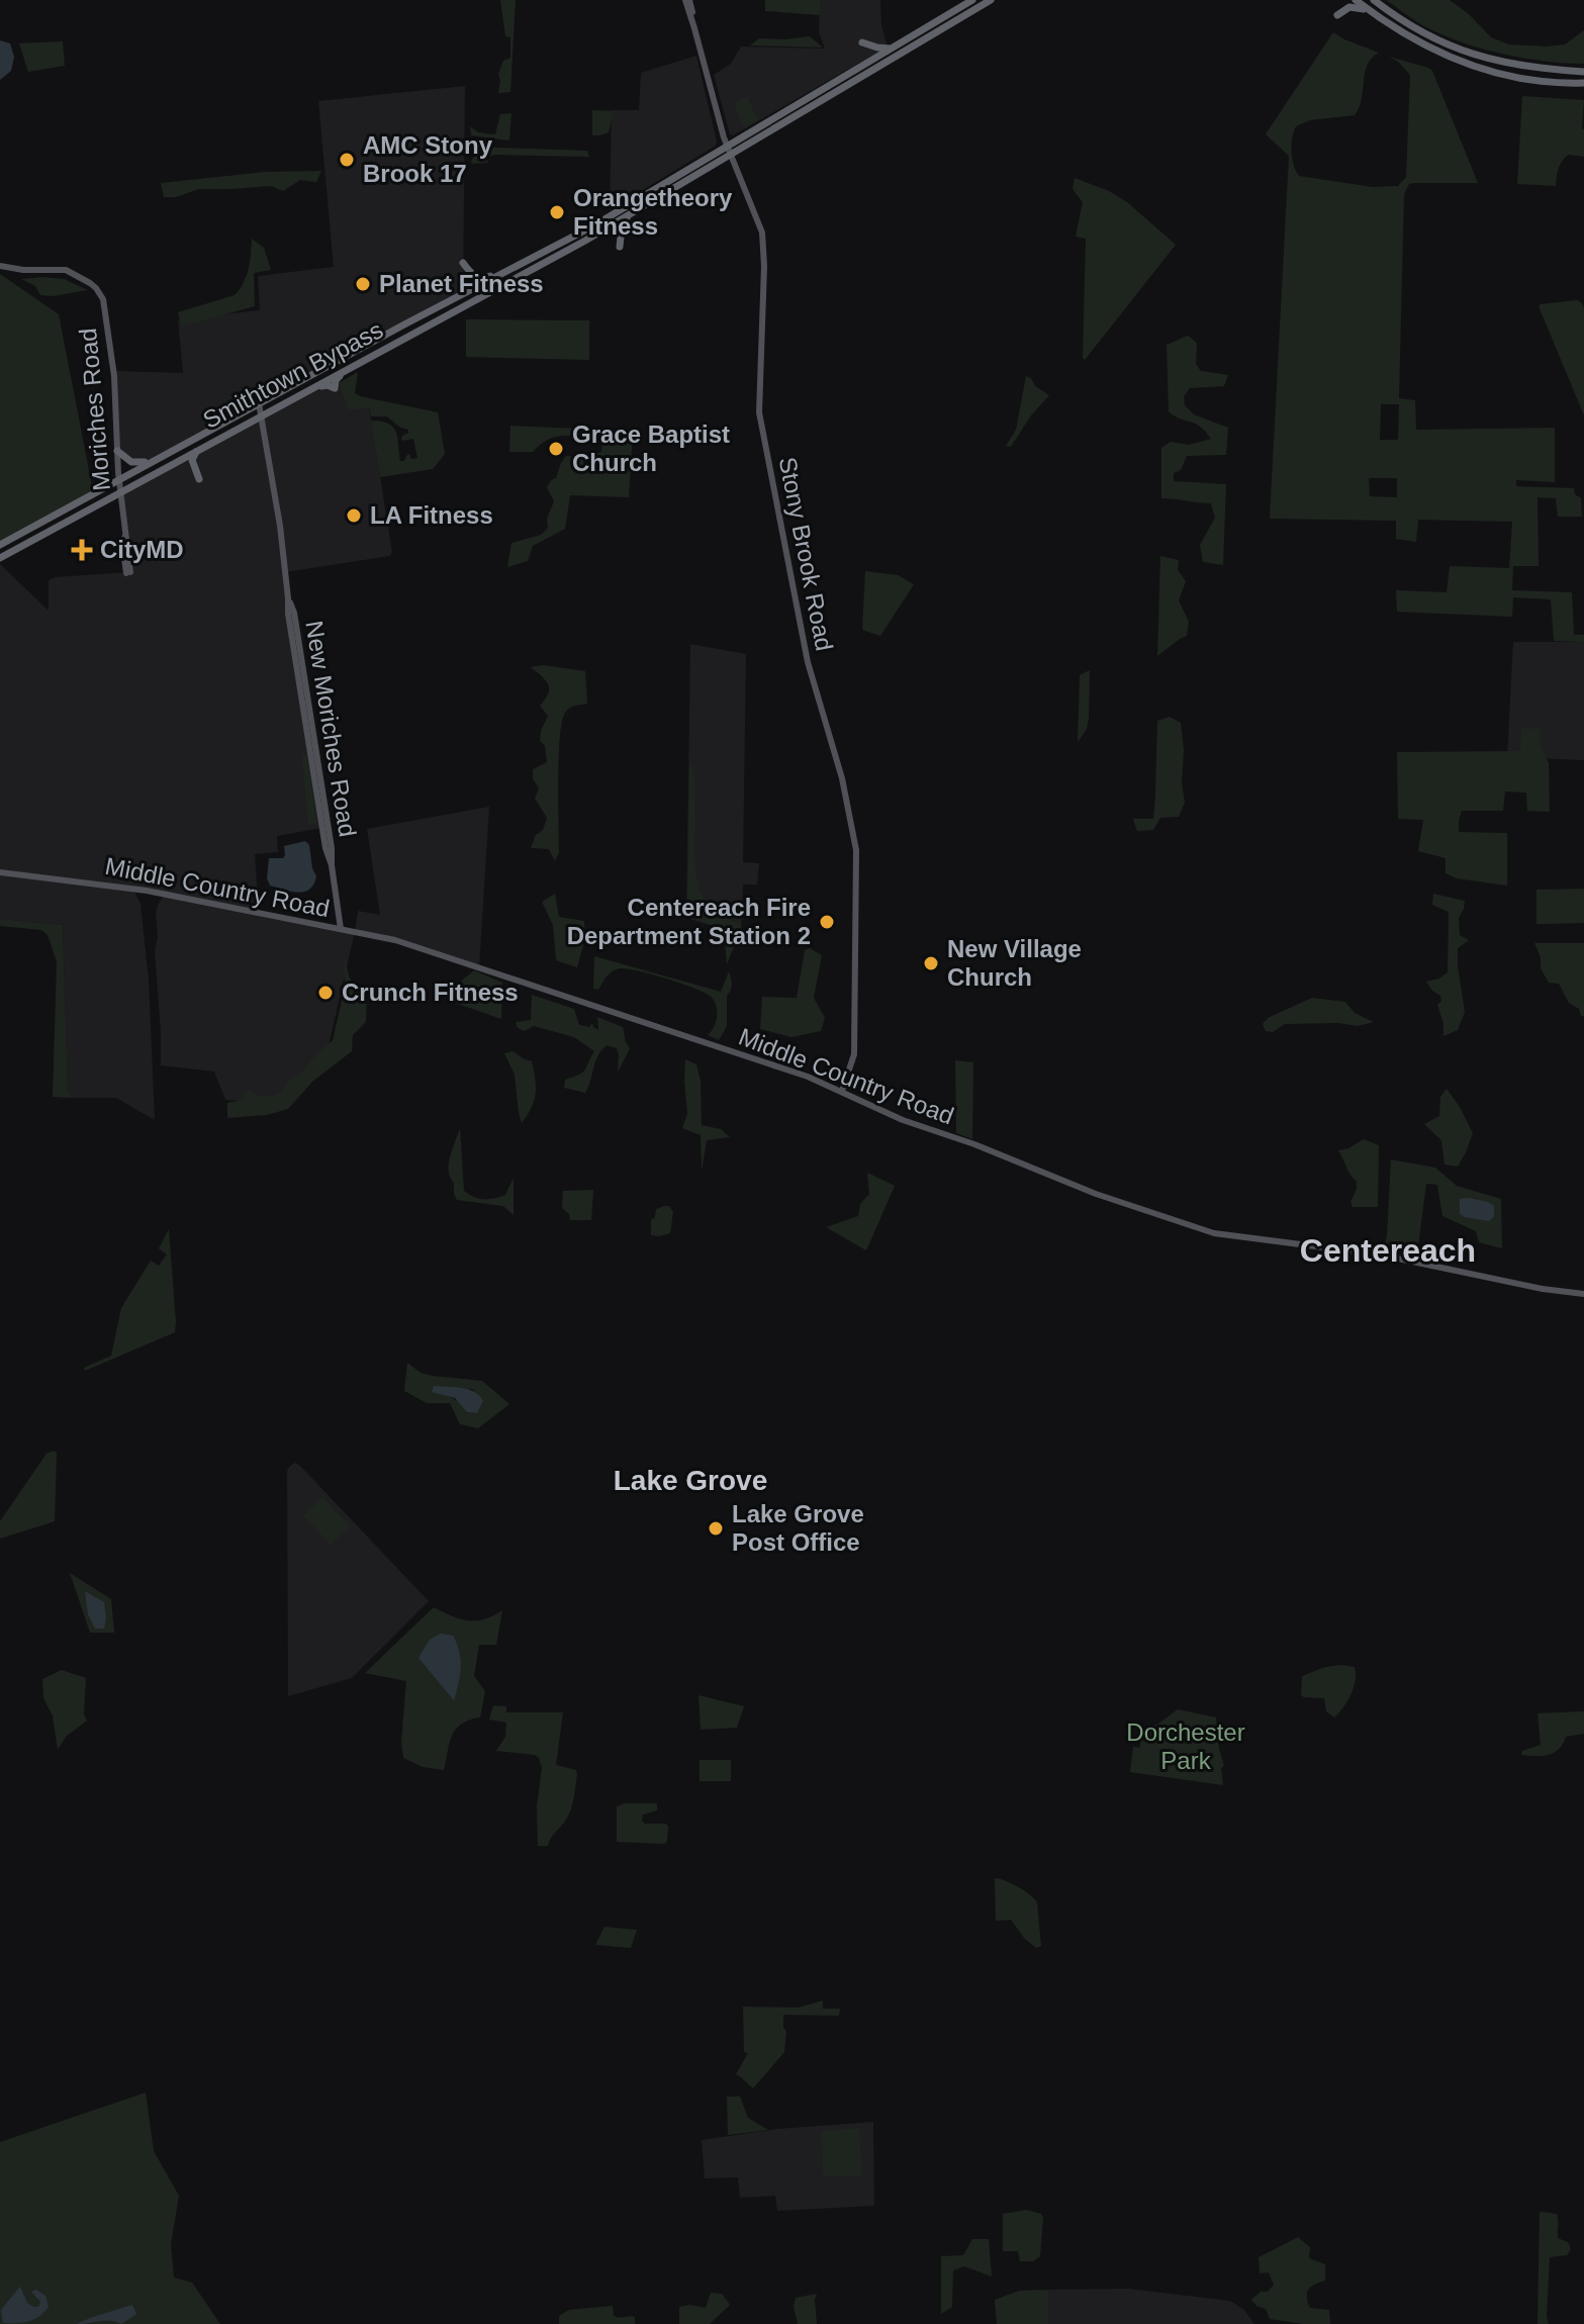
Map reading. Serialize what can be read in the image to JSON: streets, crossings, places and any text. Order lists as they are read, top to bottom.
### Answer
{
  "streets": {
    "highway": ["Smithtown Bypass"],
    "main road": [
      "Moriches Road",
      "Stony Brook Road",
      "New Moriches Road",
      "Middle Country Road"
    ]
  },
  "crossings": [
    ["Smithtown Bypass", "Moriches Road"],
    ["Smithtown Bypass", "Stony Brook Road"],
    ["Smithtown Bypass", "New Moriches Road"],
    ["Stony Brook Road", "Middle Country Road"],
    ["New Moriches Road", "Middle Country Road"]
  ],
  "districts": ["Centereach", "Lake Grove"],
  "parks": ["Dorchester Park"],
  "places": {
    "other": [
      "AMC Stony Brook 17",
      "Orangetheory Fitness",
      "Planet Fitness",
      "Grace Baptist Church",
      "LA Fitness",
      "Centereach Fire Department Station 2",
      "New Village Church",
      "Crunch Fitness",
      "Lake Grove Post Office"
    ],
    "health": ["CityMD"]
  }
}
